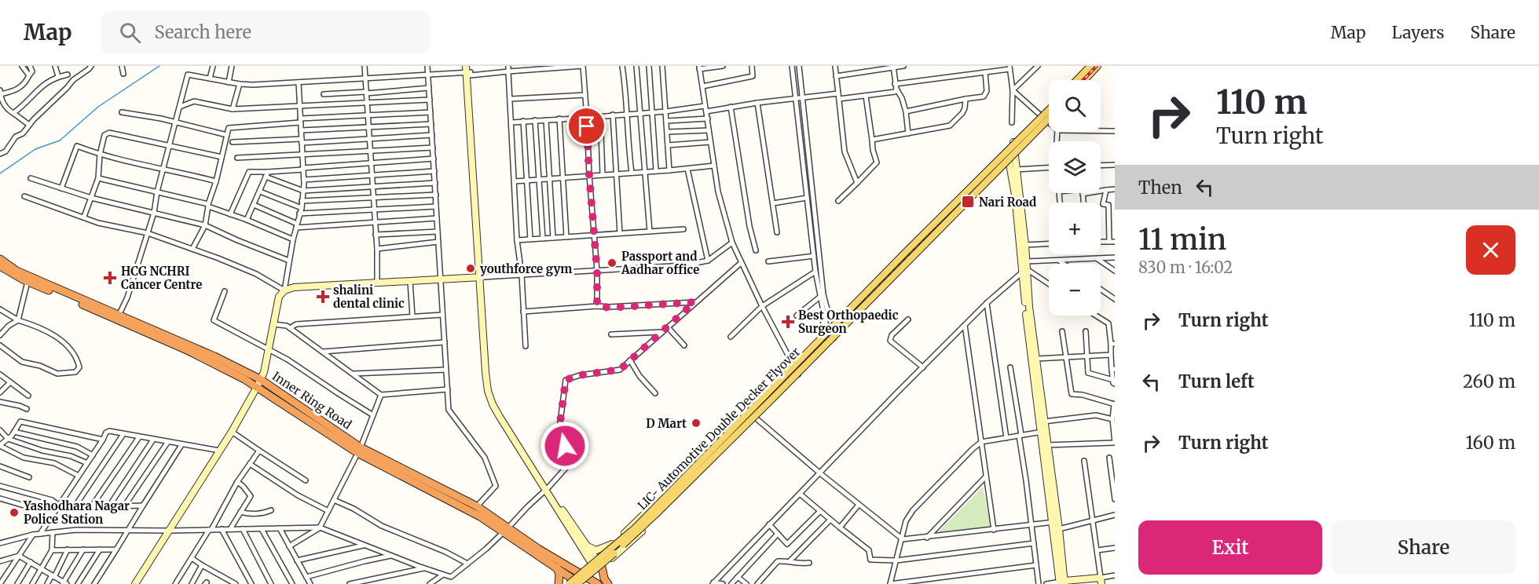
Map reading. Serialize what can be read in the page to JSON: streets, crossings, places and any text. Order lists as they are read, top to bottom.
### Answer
{
  "streets": {
    "highway": ["Inner Ring Road"],
    "main road": ["LIC- Automotive Double Decker Flyover"]
  },
  "crossings": [
    ["Inner Ring Road", "LIC- Automotive Double Decker Flyover"]
  ],
  "places": {
    "transit": ["Nari Road"],
    "other": [
      "Passport and Aadhar office",
      "youthforce gym",
      "D Mart",
      "Yashodhara Nagar Police Station"
    ],
    "health": ["HCG NCHRI Cancer Centre", "shalini dental clinic", "Best Orthopaedic Surgeon"]
  },
  "page": {
    "header": "Map",
    "search": "Search here",
    "nav": ["Map", "Layers", "Share"],
    "turn": ["110 m", "Turn right"],
    "map_buttons": ["+", "−"],
    "then": "Then",
    "heading": ["11 min", "830 m · 16:02"],
    "list": [
      {
        "name": "Turn right",
        "value": "110 m"
      },
      {
        "name": "Turn left",
        "value": "260 m"
      },
      {
        "name": "Turn right",
        "value": "160 m"
      }
    ],
    "buttons": ["Exit", "Share"]
  }
}
